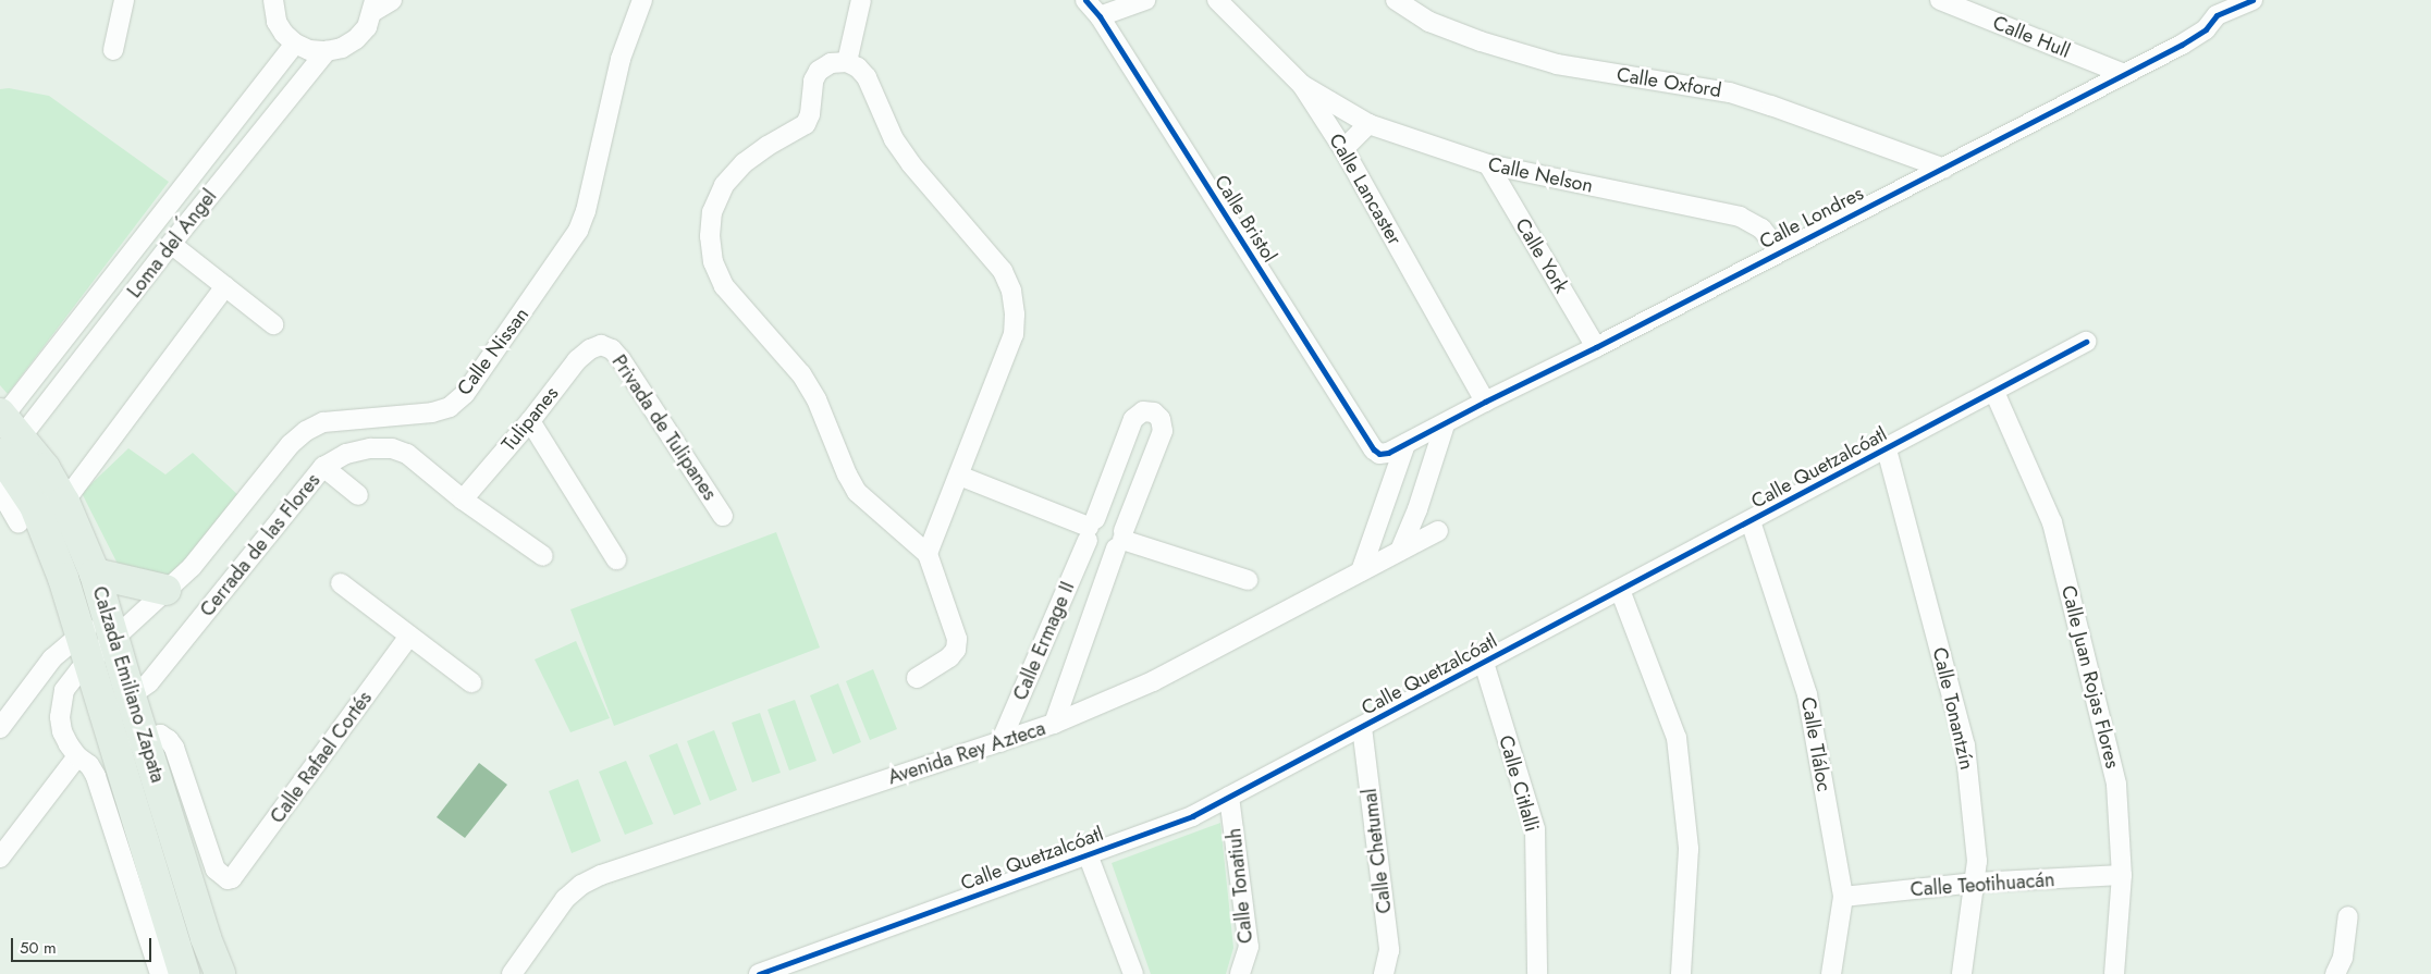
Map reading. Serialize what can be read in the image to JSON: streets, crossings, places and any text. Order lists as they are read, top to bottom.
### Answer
{
  "streets": {
    "main road": ["Calzada Emiliano Zapata"],
    "street": [
      "Calle Hull",
      "Calle Oxford",
      "Calle Nelson",
      "Calle Lancaster",
      "Calle Londres",
      "Calle Bristol",
      "Loma del Ángel",
      "Calle York",
      "Calle Nissan",
      "Tulipanes",
      "Privada de Tulipanes",
      "Calle Quetzalcóatl",
      "Cerrada de las Flores",
      "Calle Ermage II",
      "Calle Juan Rojas Flores",
      "Calle Tonantzín",
      "Calle Tláloc",
      "Avenida Rey Azteca",
      "Calle Rafael Cortés",
      "Calle Citlalli",
      "Calle Chetumal",
      "Calle Teotihuacán",
      "Calle Tonatiuh"
    ]
  },
  "crossings": [
    ["Calle Hull", "Calle Londres"],
    ["Calle Oxford", "Calle Londres"],
    ["Calle Nelson", "Calle Lancaster"],
    ["Calle Nelson", "Calle Londres"],
    ["Calle Nelson", "Calle York"],
    ["Calle Lancaster", "Calle Londres"],
    ["Calle Londres", "Calle Bristol"],
    ["Calle Londres", "Calle York"],
    ["Loma del Ángel", "Calzada Emiliano Zapata"],
    ["Calle Nissan", "Calzada Emiliano Zapata"],
    ["Tulipanes", "Privada de Tulipanes"],
    ["Tulipanes", "Cerrada de las Flores"],
    ["Calle Quetzalcóatl", "Calle Juan Rojas Flores"],
    ["Calle Quetzalcóatl", "Calle Tonantzín"],
    ["Calle Quetzalcóatl", "Calle Tláloc"],
    ["Calle Quetzalcóatl", "Calle Citlalli"],
    ["Calle Quetzalcóatl", "Calle Chetumal"],
    ["Calle Quetzalcóatl", "Calle Tonatiuh"],
    ["Cerrada de las Flores", "Calzada Emiliano Zapata"],
    ["Calle Ermage II", "Avenida Rey Azteca"],
    ["Calle Juan Rojas Flores", "Calle Teotihuacán"],
    ["Calzada Emiliano Zapata", "Calle Rafael Cortés"],
    ["Calle Tonantzín", "Calle Teotihuacán"],
    ["Calle Tláloc", "Calle Teotihuacán"]
  ],
  "scale_bar": "50 m"
}
